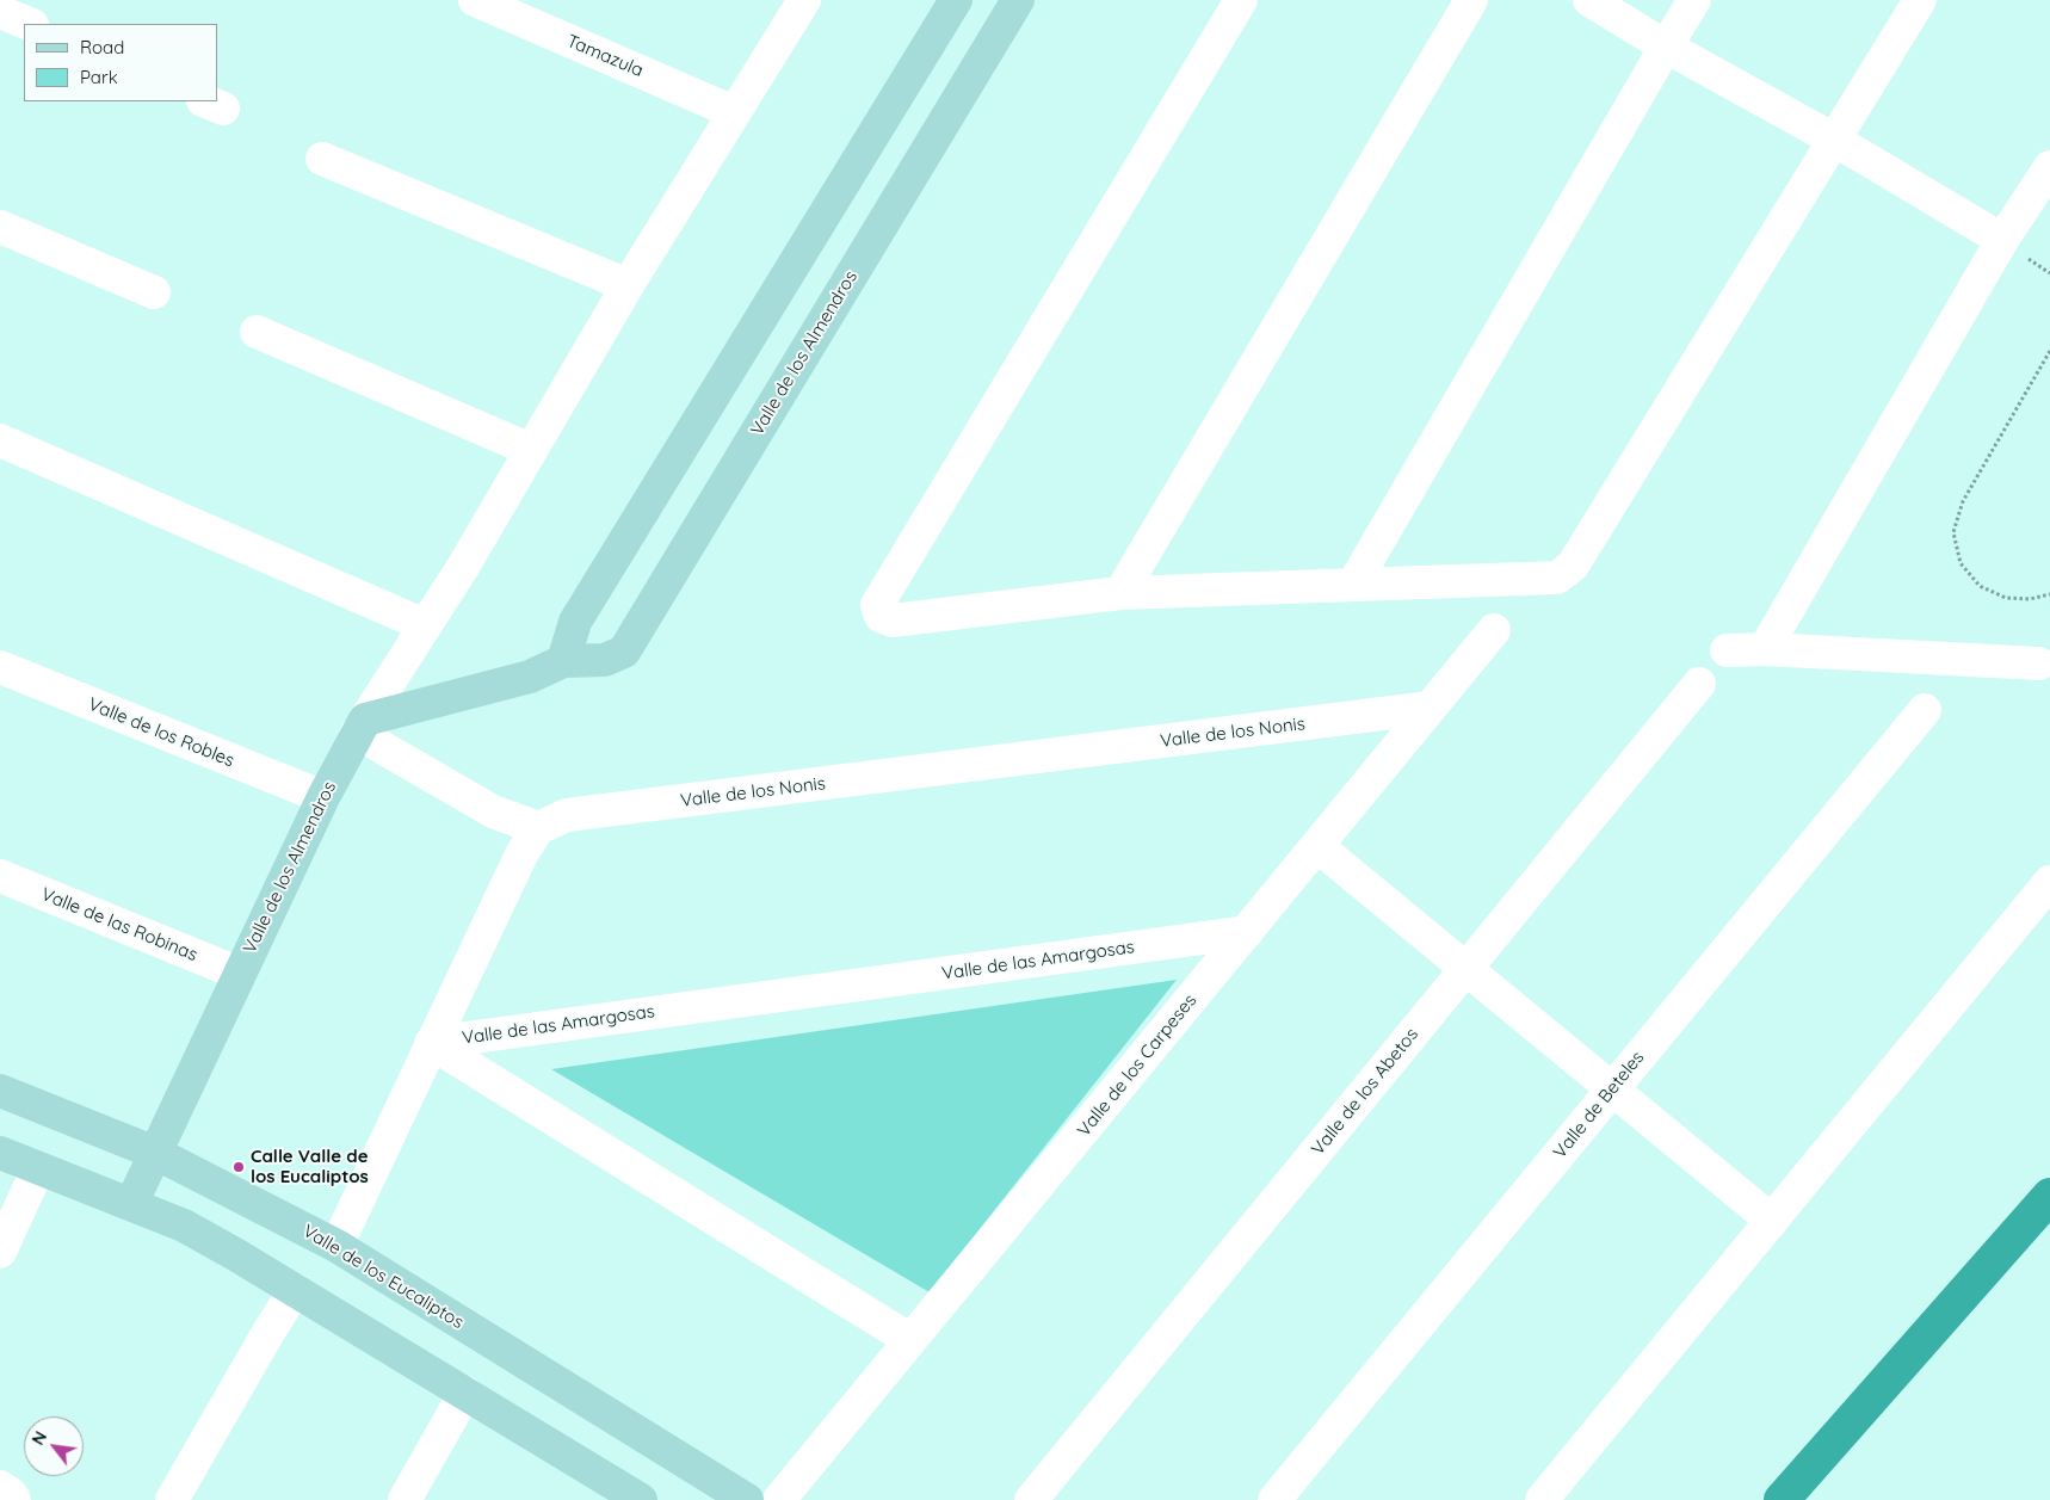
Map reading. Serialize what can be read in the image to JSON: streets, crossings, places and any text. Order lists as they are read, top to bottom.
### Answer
{
  "streets": {
    "street": [
      "Tamazula",
      "Valle de los Almendros",
      "Valle de los Robles",
      "Valle de los Nonis",
      "Valle de las Robinas",
      "Valle de las Amargosas",
      "Valle de los Carpeses",
      "Valle de los Abetos",
      "Valle de Beteles",
      "Valle de los Eucaliptos"
    ]
  },
  "crossings": [
    ["Valle de los Almendros", "Valle de los Robles"],
    ["Valle de los Almendros", "Valle de las Robinas"],
    ["Valle de los Almendros", "Valle de los Eucaliptos"],
    ["Valle de los Nonis", "Valle de los Carpeses"],
    ["Valle de las Amargosas", "Valle de los Carpeses"]
  ],
  "places": ["Calle Valle de los Eucaliptos"],
  "legend": ["Road", "Park"],
  "north": "top left"
}
